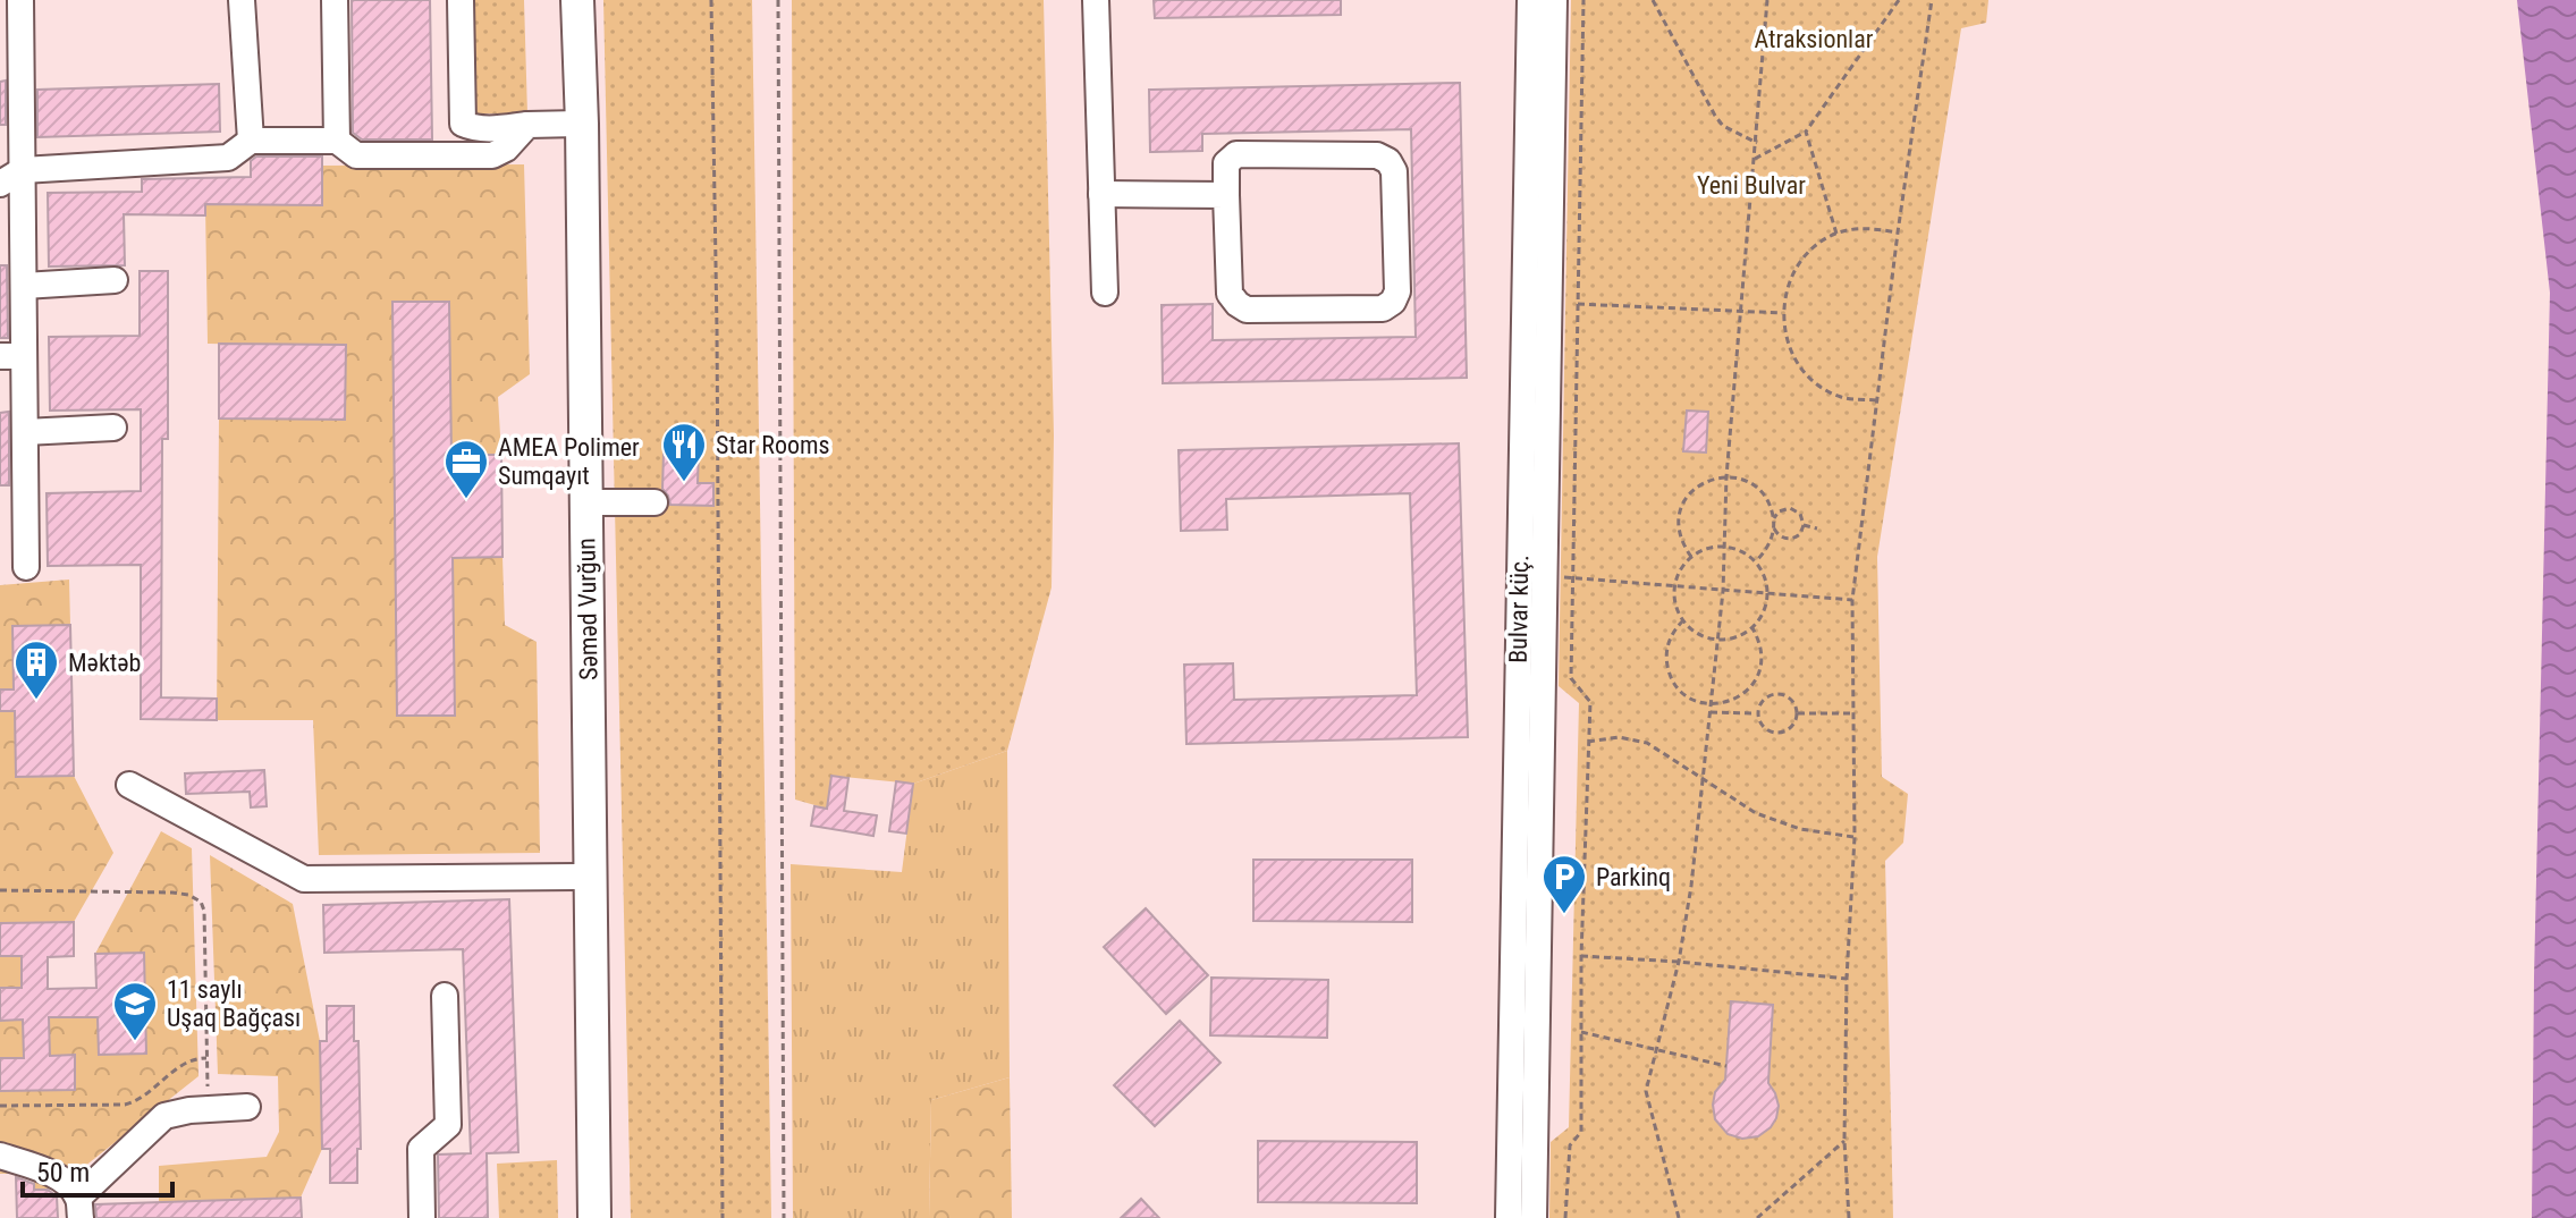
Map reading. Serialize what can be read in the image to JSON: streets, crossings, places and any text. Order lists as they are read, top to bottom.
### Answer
{
  "streets": {
    "main road": ["Səməd Vurğun"],
    "street": ["Bulvar küç."]
  },
  "parks": ["Atraksionlar", "Yeni Bulvar"],
  "places": {
    "restaurant": ["Star Rooms"],
    "office": ["AMEA Polimer Sumqayıt"],
    "building": ["Məktəb"],
    "parking": ["Parkinq"],
    "school or university": ["11 saylı Uşaq Bağçası"]
  },
  "scale_bar": "50 m"
}
